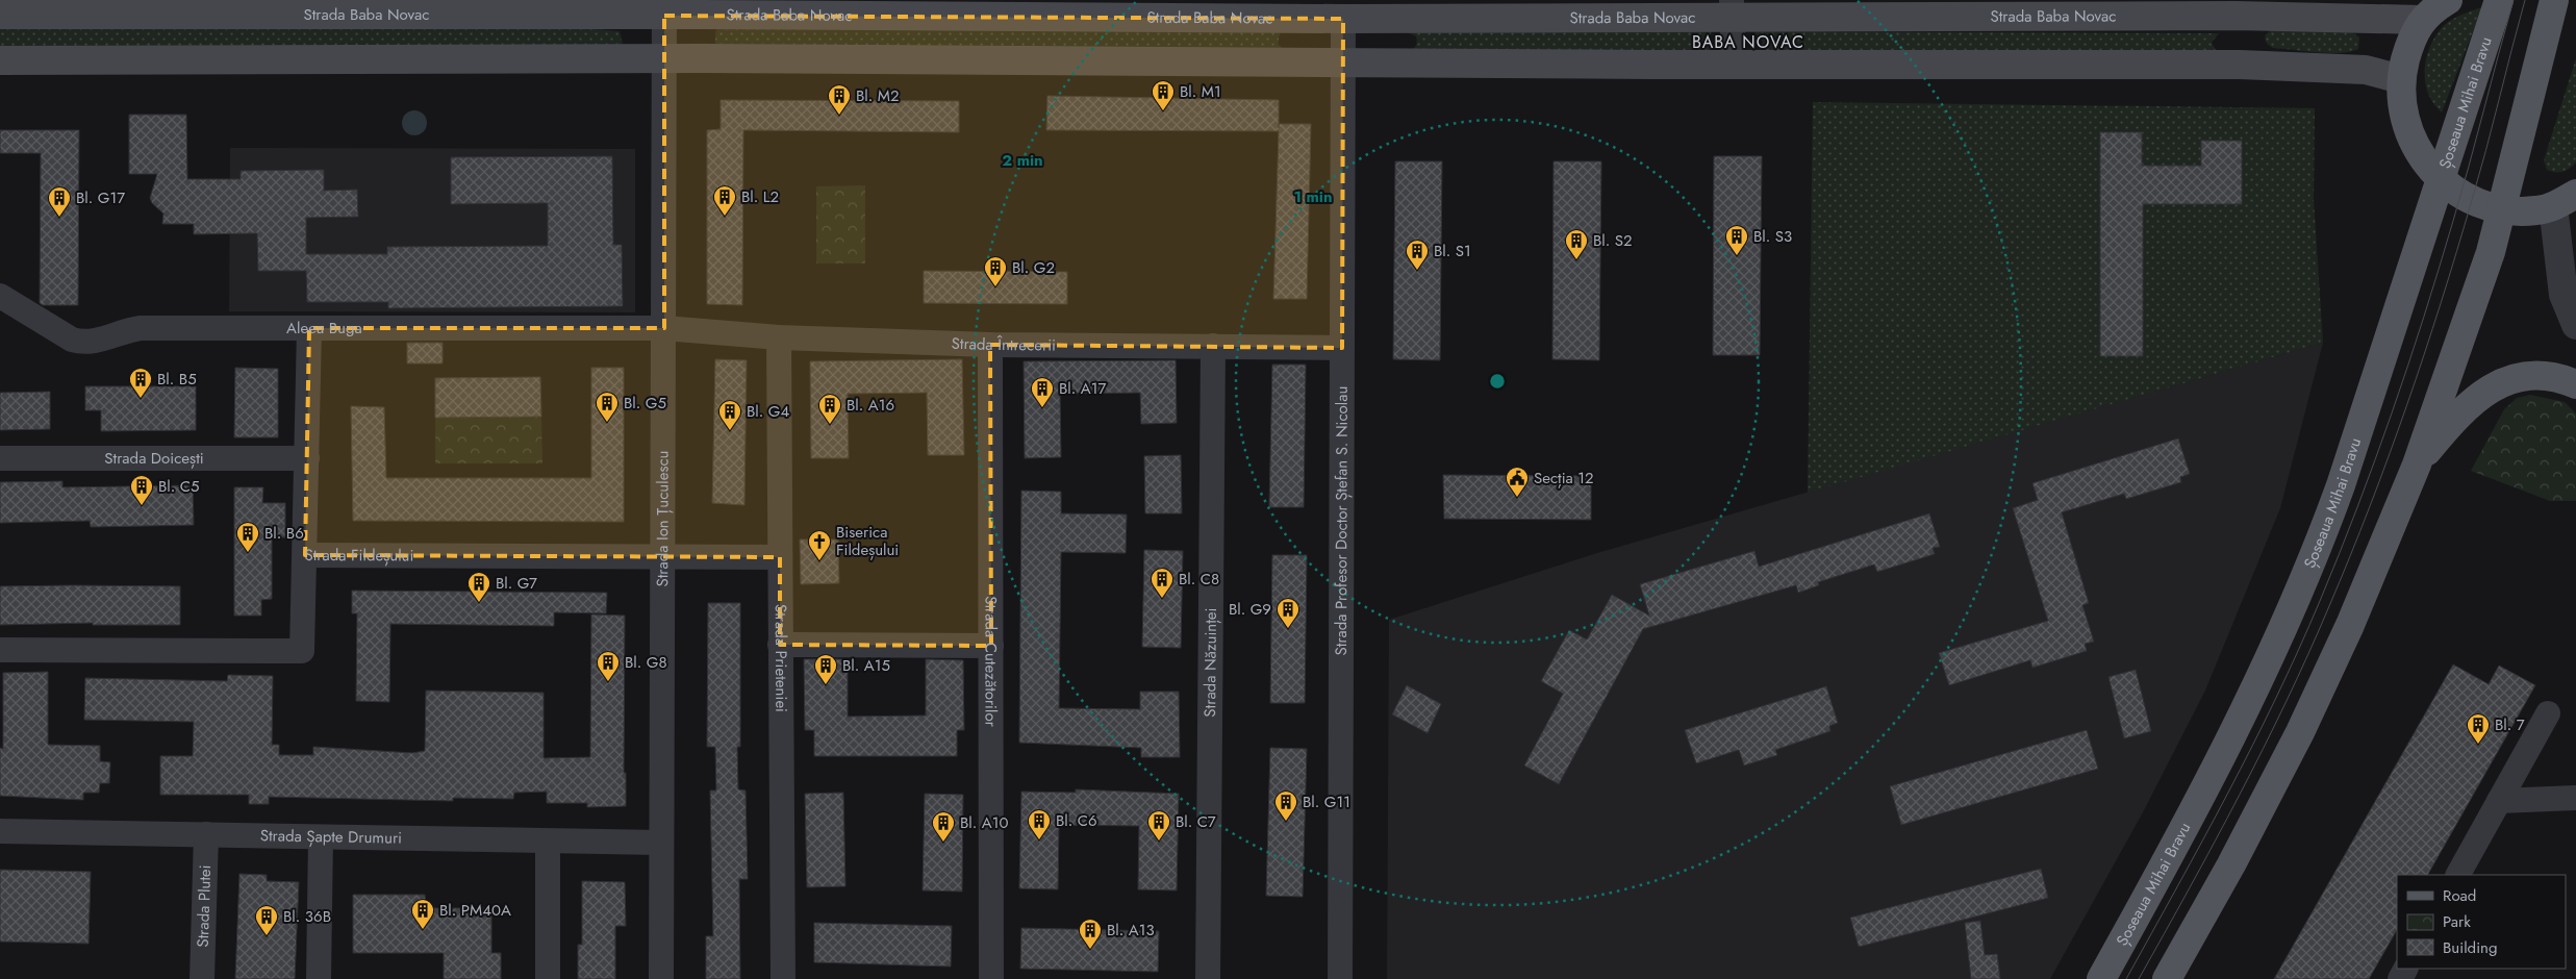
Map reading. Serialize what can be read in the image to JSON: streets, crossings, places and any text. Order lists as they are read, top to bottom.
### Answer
{
  "streets": {
    "main road": ["Strada Baba Novac", "Șoseaua Mihai Bravu"],
    "street": [
      "Aleea Buga",
      "Strada Întrecerii",
      "Strada Doicești",
      "Strada Ion Țuculescu",
      "Strada Profesor Doctor Ștefan S. Nicolau",
      "Strada Fildeșului",
      "Strada Prieteniei",
      "Strada Cutezătorilor",
      "Strada Năzuinței",
      "Strada Șapte Drumuri",
      "Strada Plutei"
    ]
  },
  "crossings": [
    ["Strada Baba Novac", "Strada Ion Țuculescu"],
    ["Strada Baba Novac", "Strada Profesor Doctor Ștefan S. Nicolau"],
    ["Aleea Buga", "Strada Întrecerii"],
    ["Aleea Buga", "Strada Ion Țuculescu"],
    ["Strada Întrecerii", "Strada Ion Țuculescu"],
    ["Strada Întrecerii", "Strada Profesor Doctor Ștefan S. Nicolau"],
    ["Strada Întrecerii", "Strada Prieteniei"],
    ["Strada Întrecerii", "Strada Cutezătorilor"],
    ["Strada Întrecerii", "Strada Năzuinței"],
    ["Strada Ion Țuculescu", "Strada Fildeșului"],
    ["Strada Ion Țuculescu", "Strada Șapte Drumuri"],
    ["Strada Fildeșului", "Strada Prieteniei"],
    ["Strada Șapte Drumuri", "Strada Plutei"]
  ],
  "districts": ["BABA NOVAC"],
  "places": {
    "building": [
      "Bl. M1",
      "Bl. M2",
      "Bl. L2",
      "Bl. G17",
      "Bl. S3",
      "Bl. S2",
      "Bl. S1",
      "Bl. G2",
      "Bl. B5",
      "Bl. A17",
      "Bl. G5",
      "Bl. A16",
      "Bl. G4",
      "Bl. C5",
      "Bl. B6",
      "Bl. C8",
      "Bl. G7",
      "Bl. G9",
      "Bl. G8",
      "Bl. A15",
      "Bl. 7",
      "Bl. G11",
      "Bl. C6",
      "Bl. C7",
      "Bl. A10",
      "Bl. PM40A",
      "Bl. 36B",
      "Bl. A13"
    ],
    "public building": ["Secția 12"],
    "church": ["Biserica Fildeșului"]
  },
  "legend": ["Road", "Park", "Building"],
  "rings": ["2 min", "1 min"]
}
